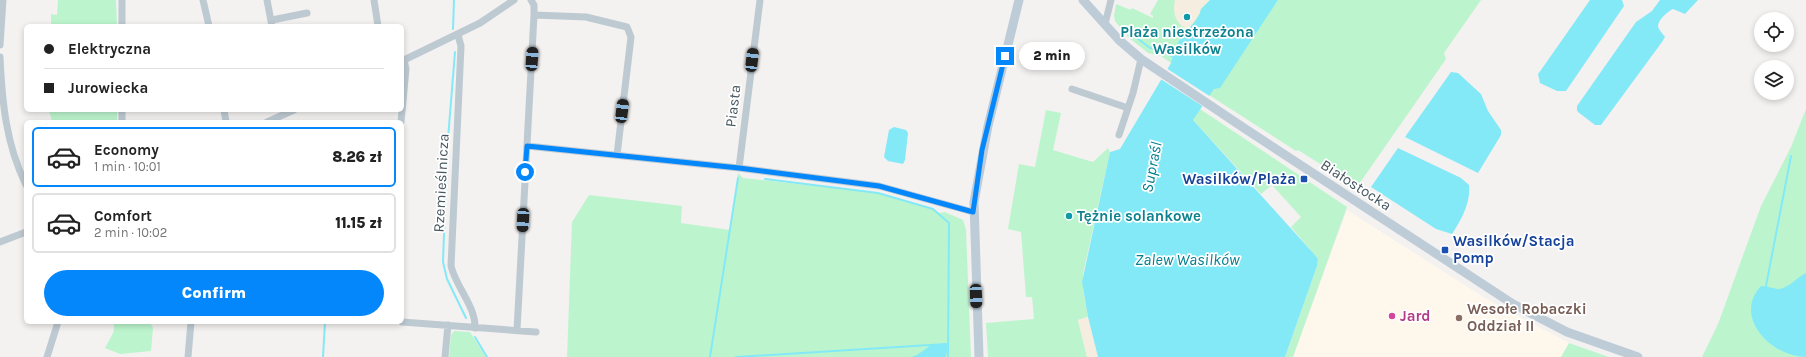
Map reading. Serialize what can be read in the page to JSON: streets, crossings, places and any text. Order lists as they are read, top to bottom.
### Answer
{
  "streets": {
    "main road": ["Białostocka"],
    "street": ["Piasta", "Rzemieślnicza"]
  },
  "water": ["Supraśl", "Zalew Wasilków"],
  "places": {
    "other": [
      "Plaża niestrzeżona Wasilków",
      "Tężnie solankowe",
      "Jard",
      "Wesołe Robaczki Oddział II"
    ],
    "transit": ["Wasilków/Plaża", "Wasilków/Stacja Pomp"]
  },
  "page": {
    "banner": ["Elektryczna", "Jurowiecka"],
    "bubble": "2 min",
    "list": [
      {
        "name": "Economy",
        "note": "1 min · 10:01",
        "value": "8.26 zł"
      },
      {
        "name": "Comfort",
        "note": "2 min · 10:02",
        "value": "11.15 zł"
      }
    ],
    "buttons": "Confirm"
  }
}
